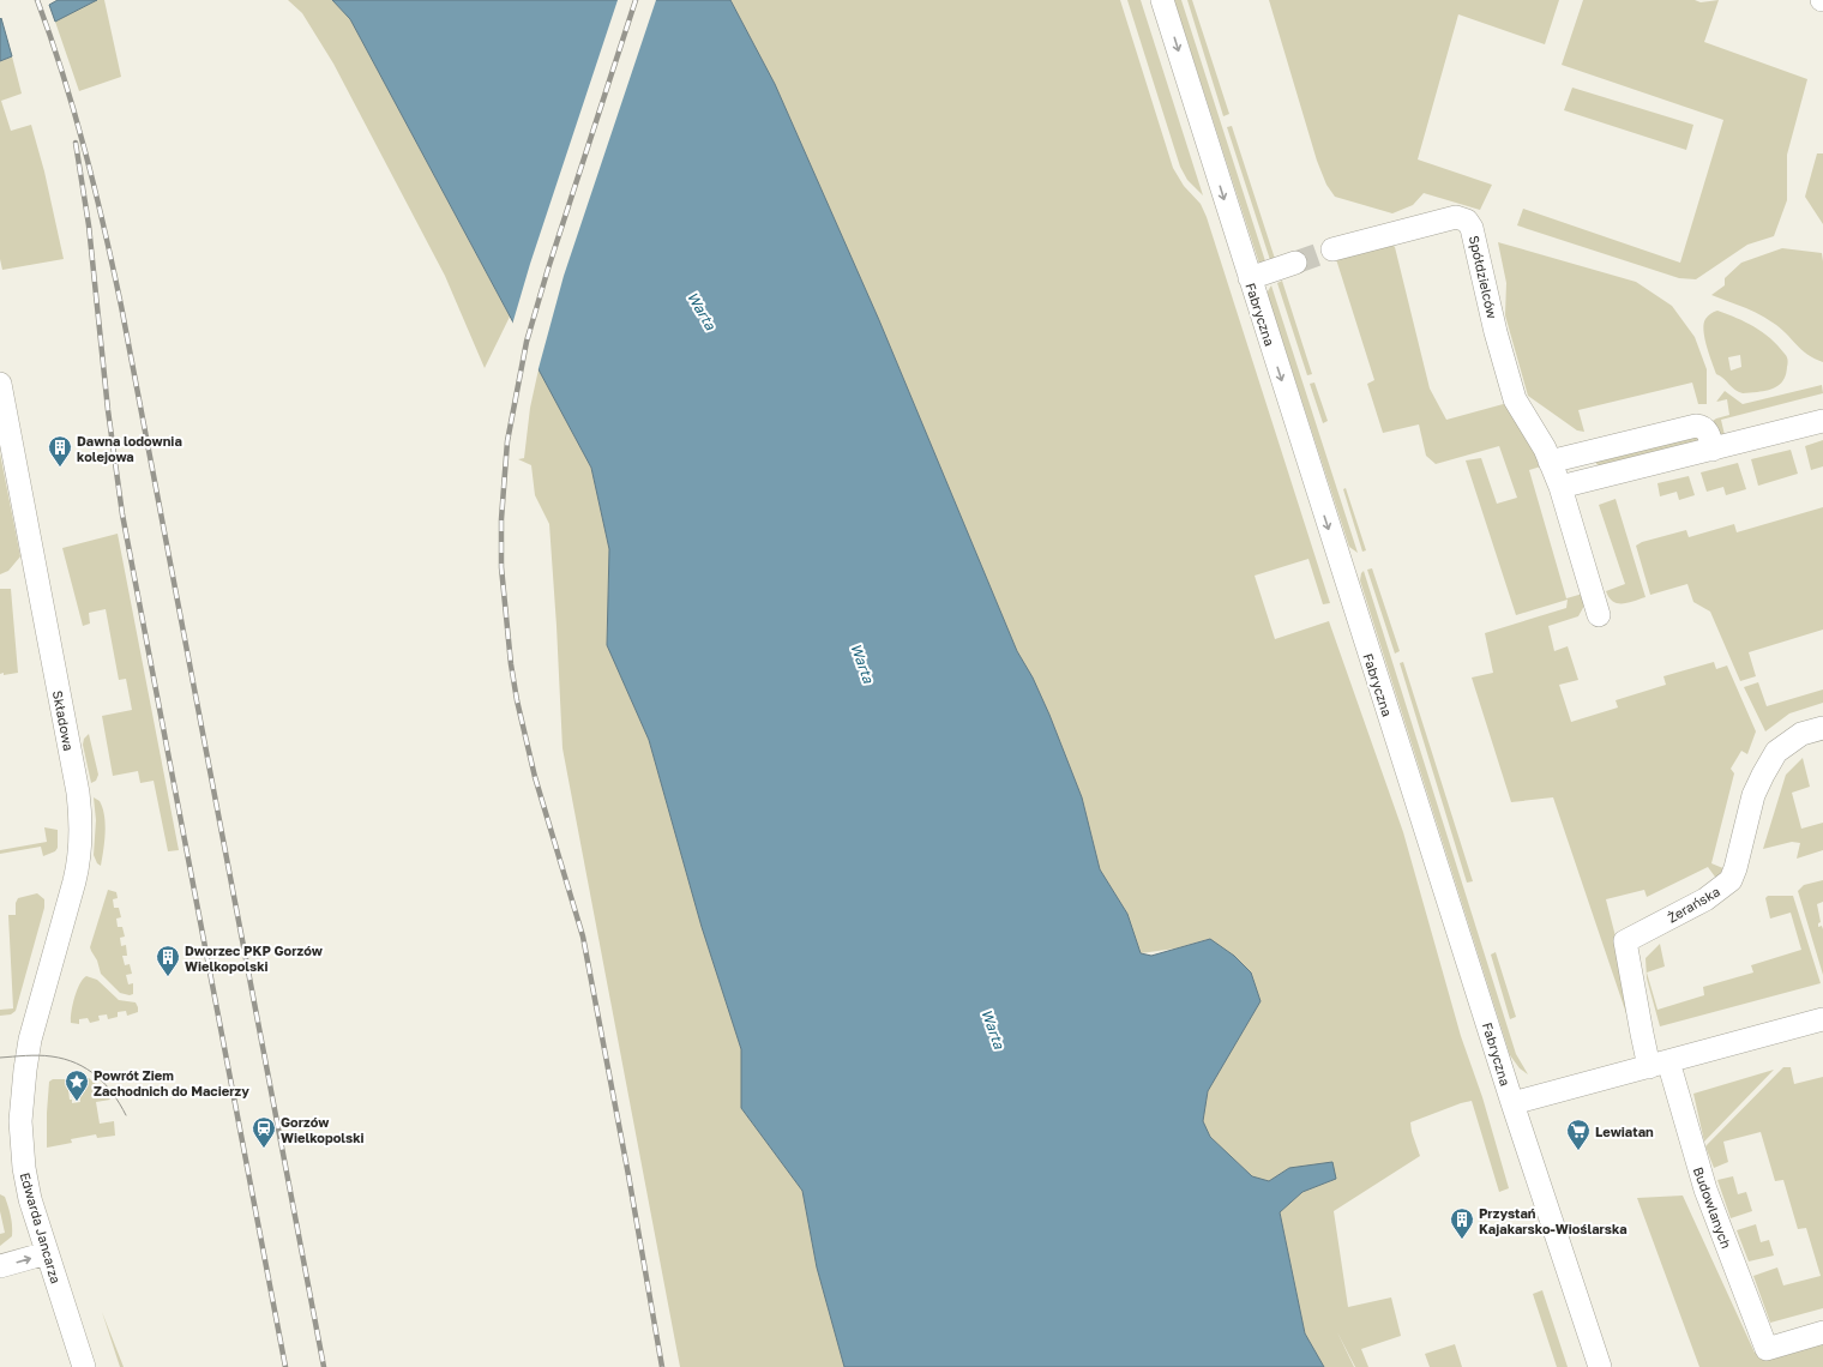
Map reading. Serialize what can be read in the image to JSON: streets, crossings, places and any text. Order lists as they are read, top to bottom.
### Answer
{
  "streets": {
    "street": [
      "Spółdzielców",
      "Fabryczna",
      "Składowa",
      "Żerańska",
      "Budowlanych",
      "Edwarda Jancarza"
    ]
  },
  "crossings": [
    ["Składowa", "Edwarda Jancarza"],
    ["Żerańska", "Budowlanych"]
  ],
  "one_way": ["Fabryczna"],
  "water": ["Warta"],
  "places": {
    "building": ["Dawna lodownia kolejowa", "Dworzec PKP Gorzów Wielkopolski", "Przystań Kajakarsko-Wioślarska"],
    "place": ["Powrót Ziem Zachodnich do Macierzy"],
    "station": ["Gorzów Wielkopolski"],
    "supermarket": ["Lewiatan"]
  }
}
